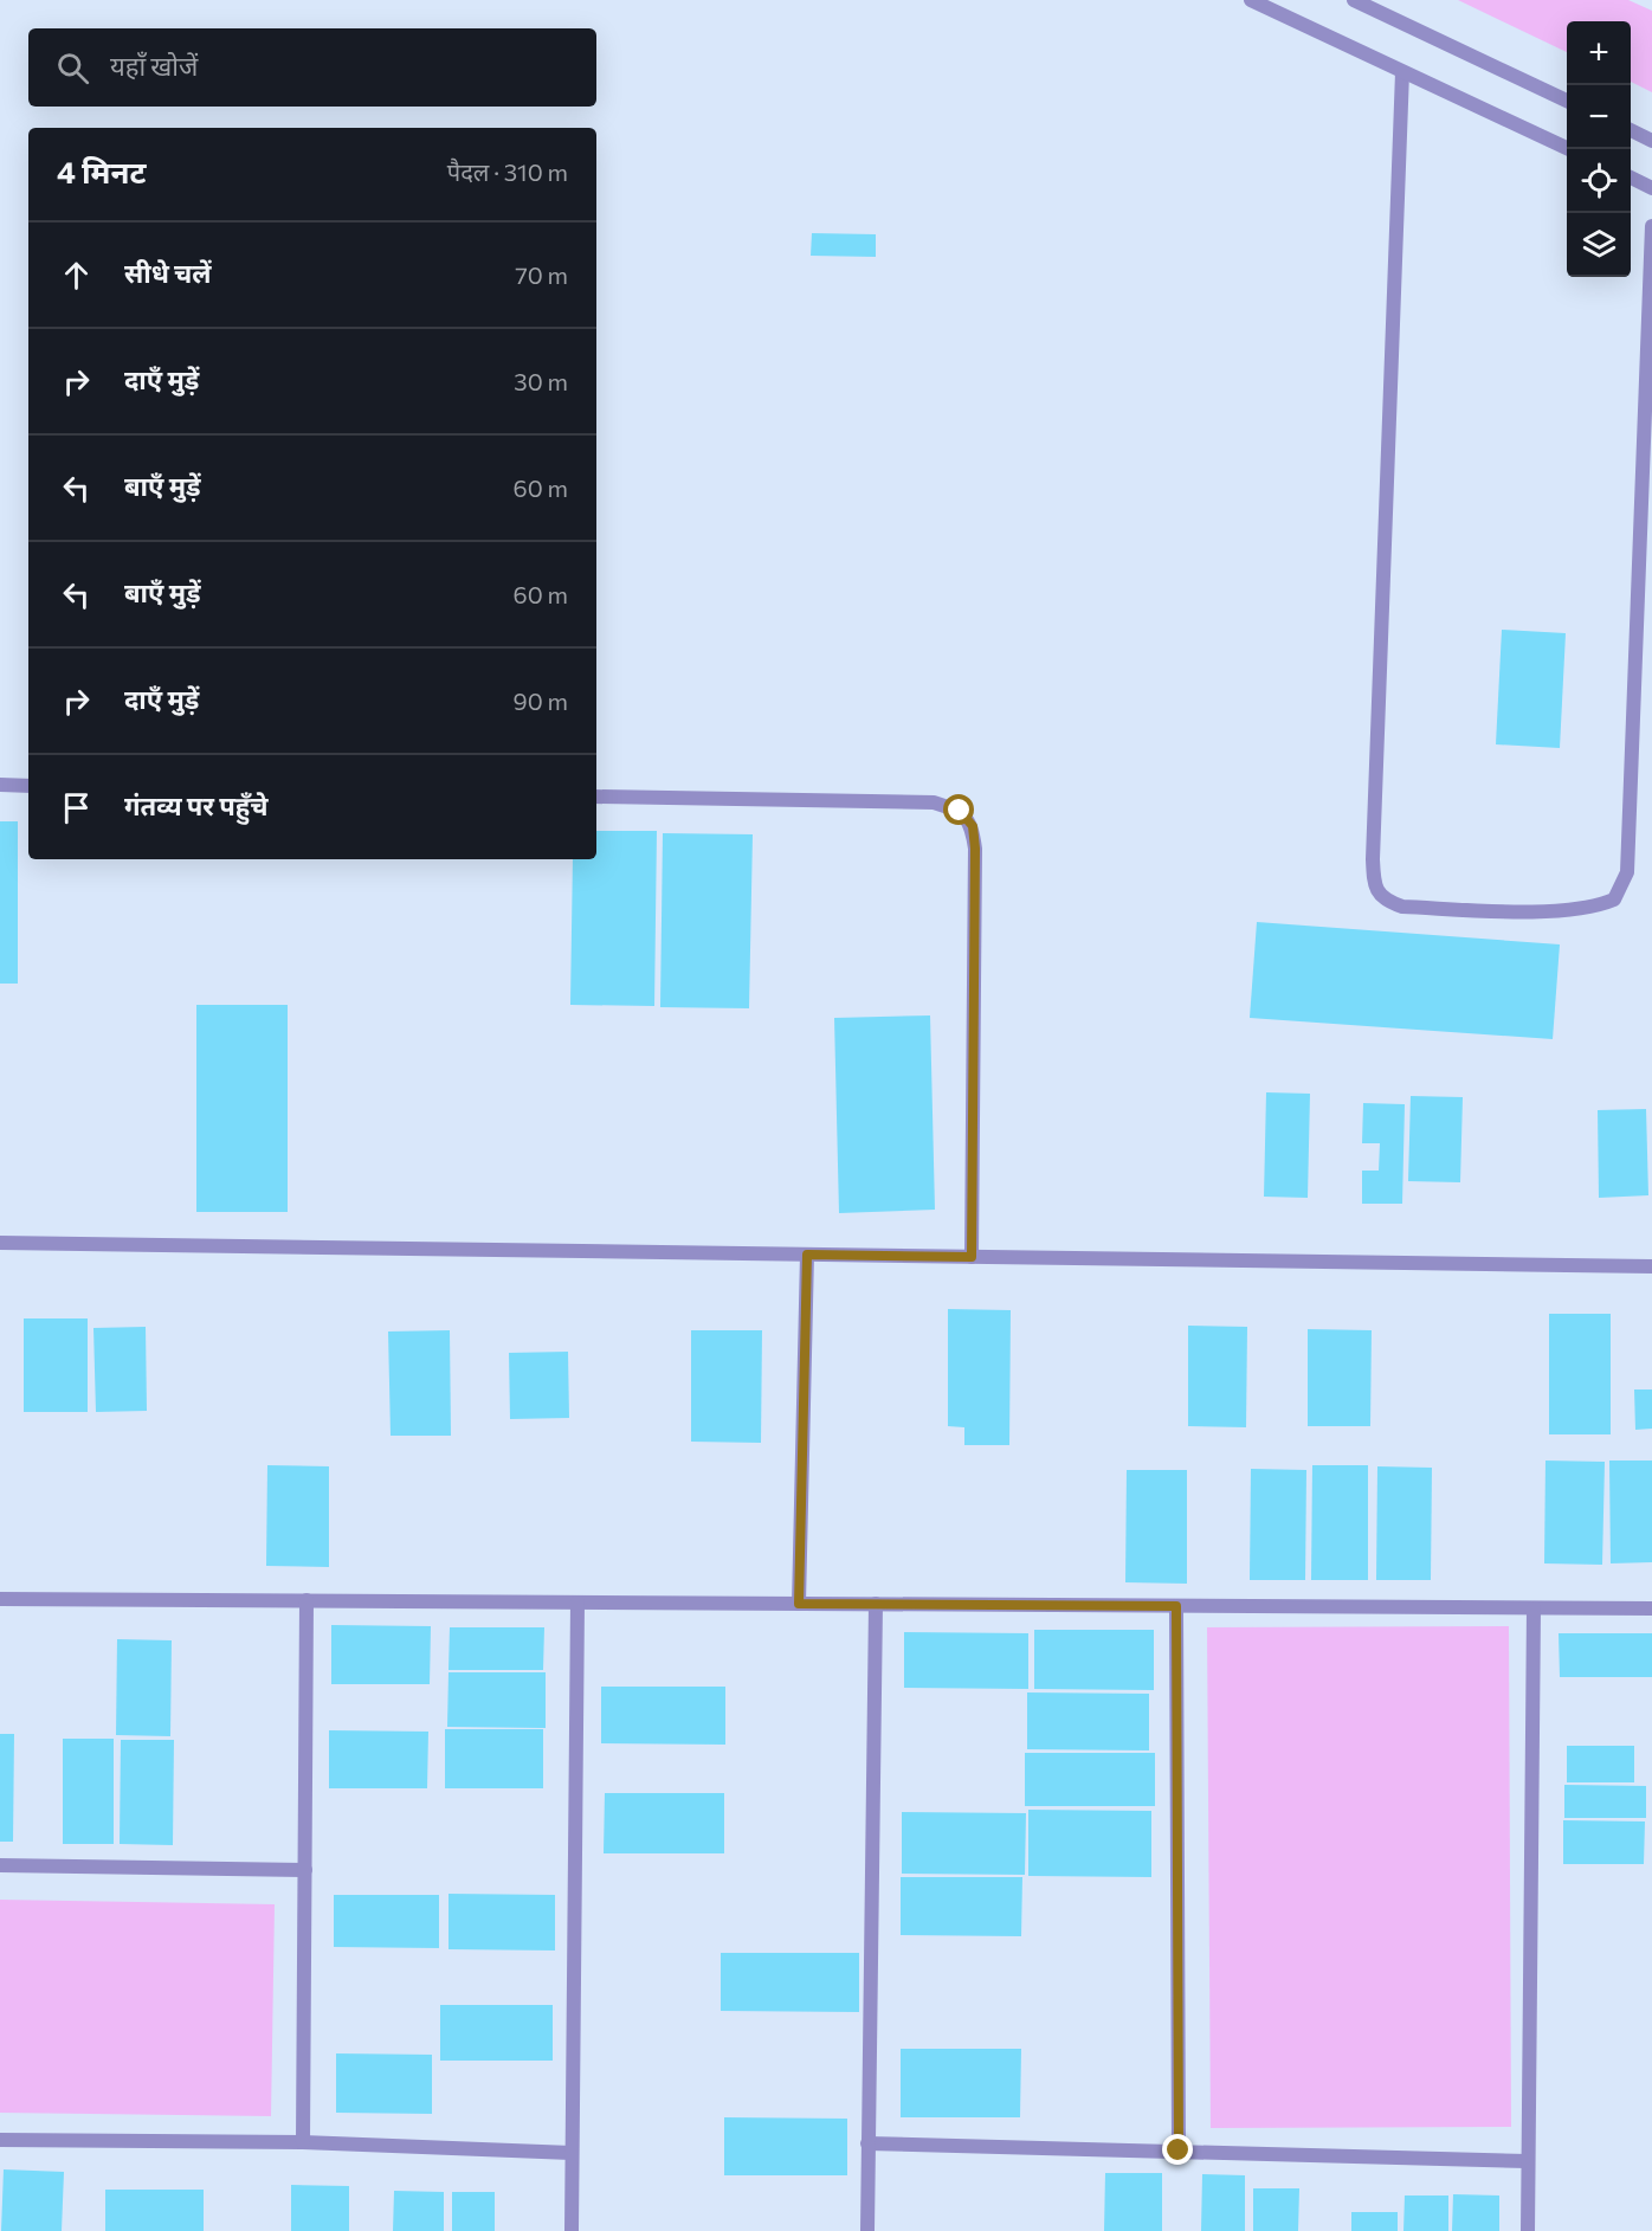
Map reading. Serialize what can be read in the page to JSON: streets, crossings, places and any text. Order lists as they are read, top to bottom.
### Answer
{
  "page": {
    "map_buttons": ["+", "−"],
    "search": "यहाँ खोजें",
    "heading": ["4 मिनट", "पैदल · 310 m"],
    "list": [
      ["सीधे चलें", "70 m"],
      ["दाएँ मुड़ें", "30 m"],
      ["बाएँ मुड़ें", "60 m"],
      ["बाएँ मुड़ें", "60 m"],
      ["दाएँ मुड़ें", "90 m"],
      "गंतव्य पर पहुँचे"
    ]
  }
}
